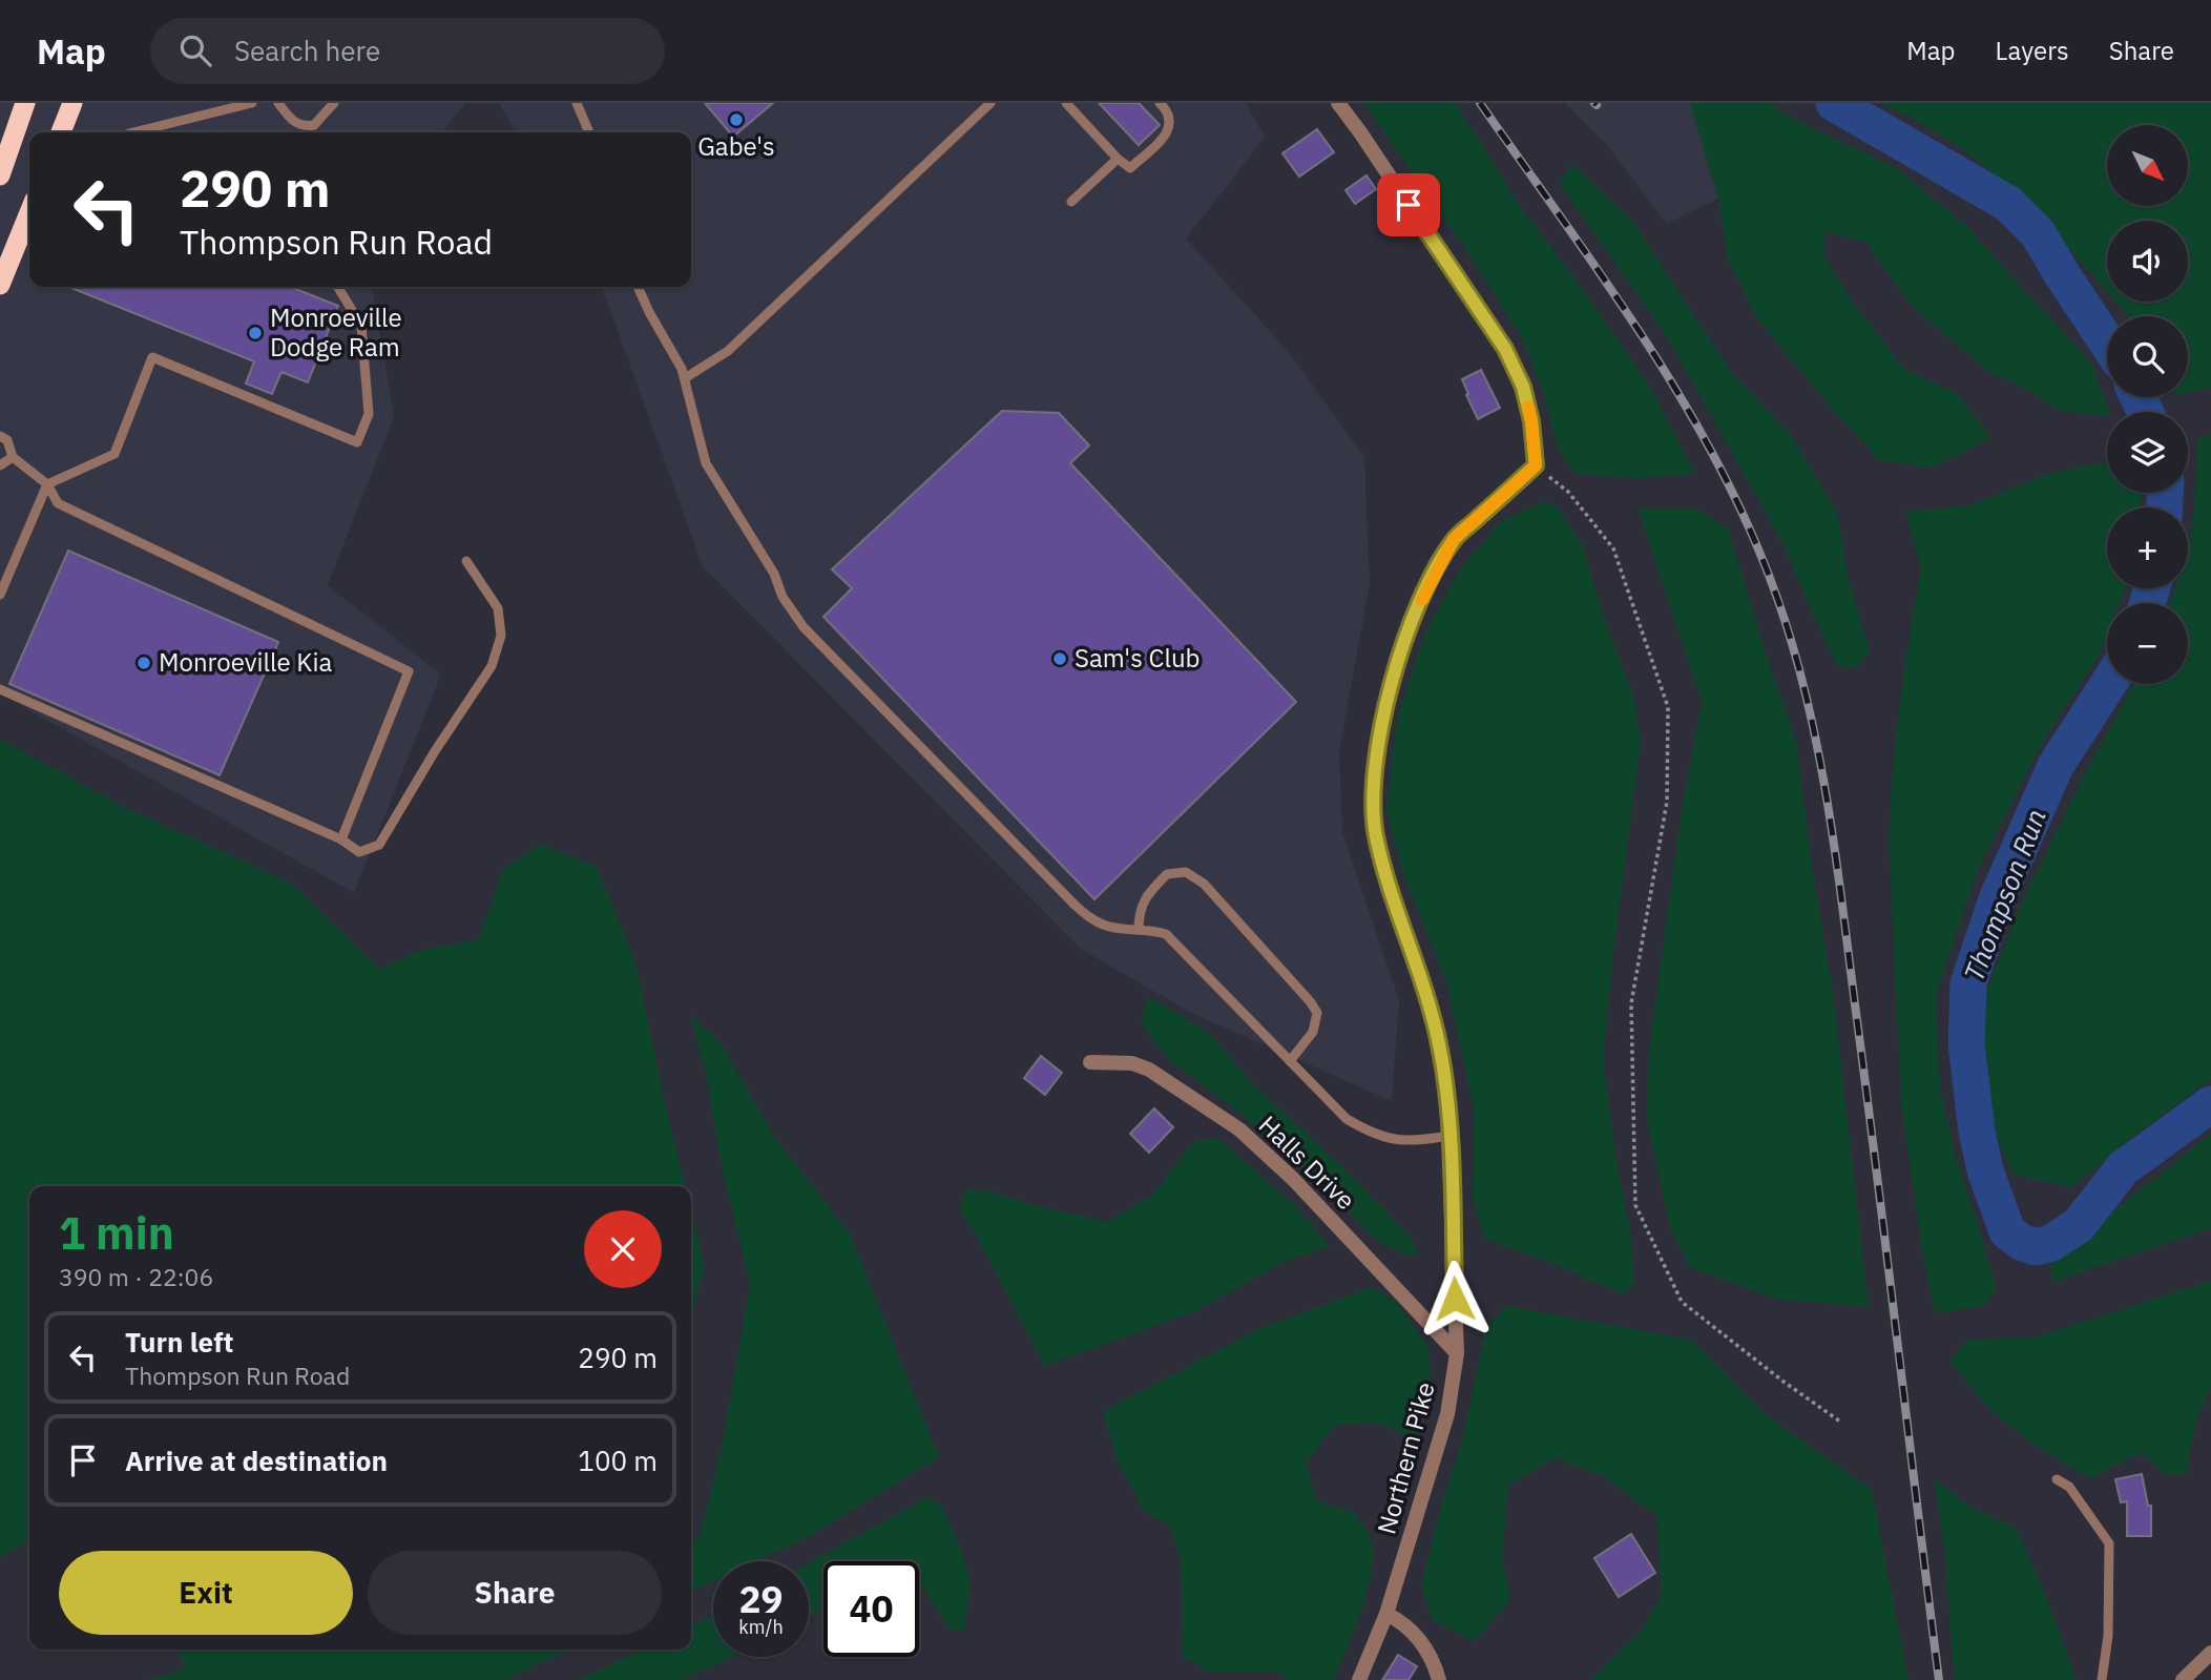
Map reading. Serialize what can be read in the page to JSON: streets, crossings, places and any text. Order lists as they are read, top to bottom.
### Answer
{
  "streets": {
    "street": ["Halls Drive", "Northern Pike"]
  },
  "crossings": [
    ["Halls Drive", "Northern Pike"]
  ],
  "water": ["Thompson Run"],
  "places": [
    "Gabe's",
    "Monroeville Dodge Ram",
    "Sam's Club",
    "Monroeville Kia"
  ],
  "north": "bottom right",
  "page": {
    "header": "Map",
    "search": "Search here",
    "nav": ["Map", "Layers", "Share"],
    "map_buttons": ["+", "−"],
    "turn": ["290 m", "Thompson Run Road"],
    "heading": ["1 min", "390 m · 22:06"],
    "list": [
      {
        "name": "Turn left",
        "note": "Thompson Run Road",
        "value": "290 m"
      },
      {
        "name": "Arrive at destination",
        "value": "100 m"
      }
    ],
    "buttons": ["Exit", "Share"],
    "speed": "29 km/h",
    "limit": "40"
  }
}
